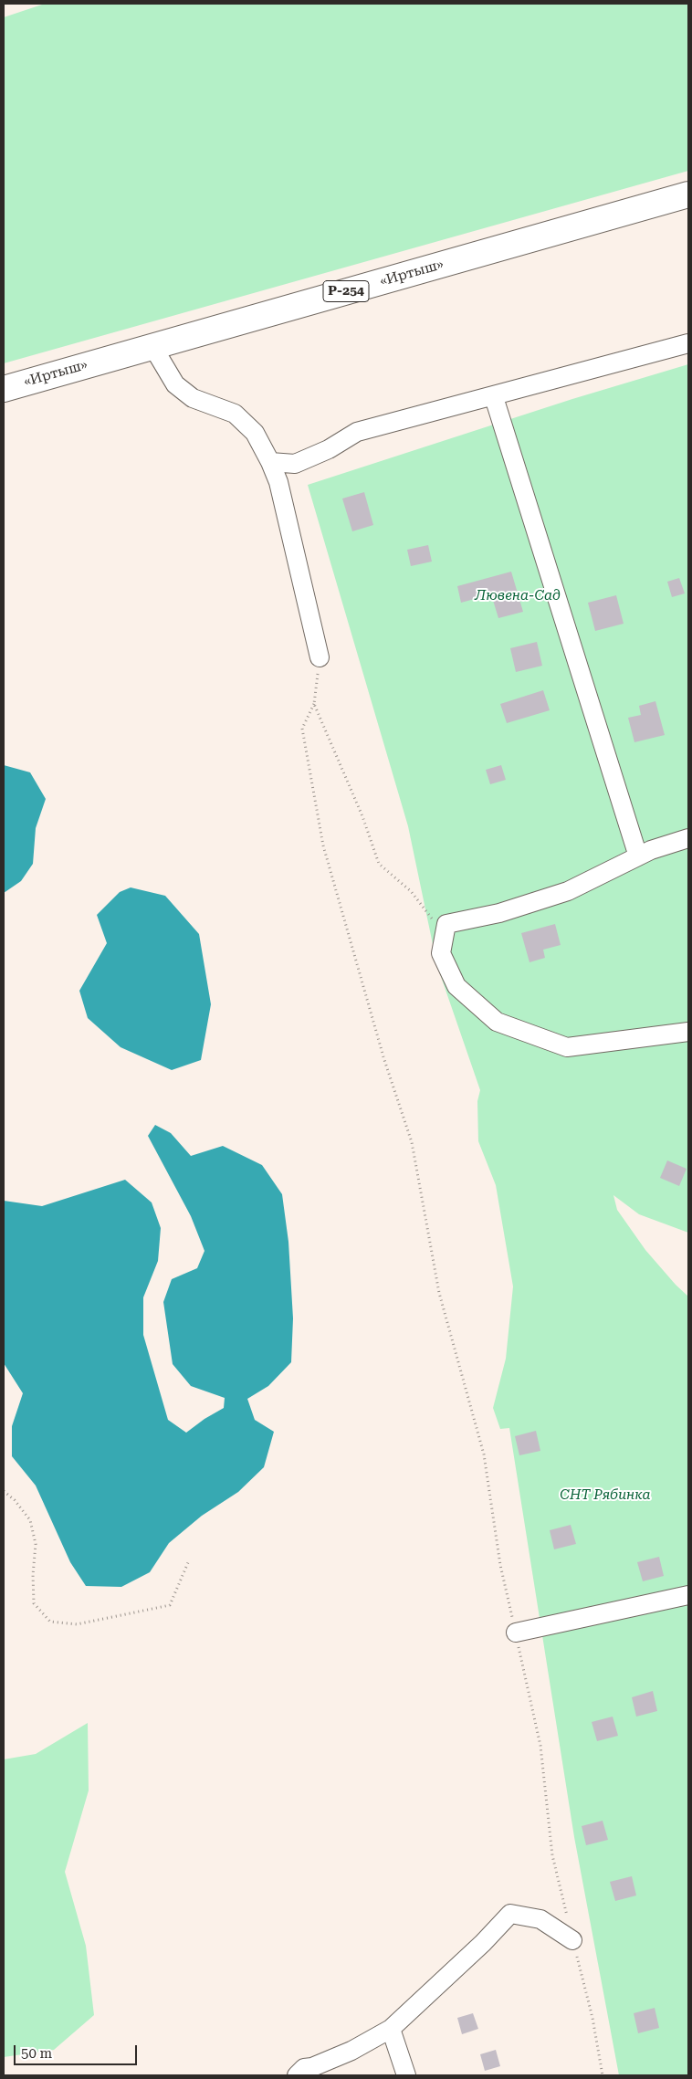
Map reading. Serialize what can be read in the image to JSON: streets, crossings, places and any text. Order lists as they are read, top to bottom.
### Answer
{
  "streets": {
    "highway": ["«Иртыш»", "Р-254"]
  },
  "parks": ["Лювена-Сад", "СНТ Рябинка"],
  "scale_bar": "50 m"
}
